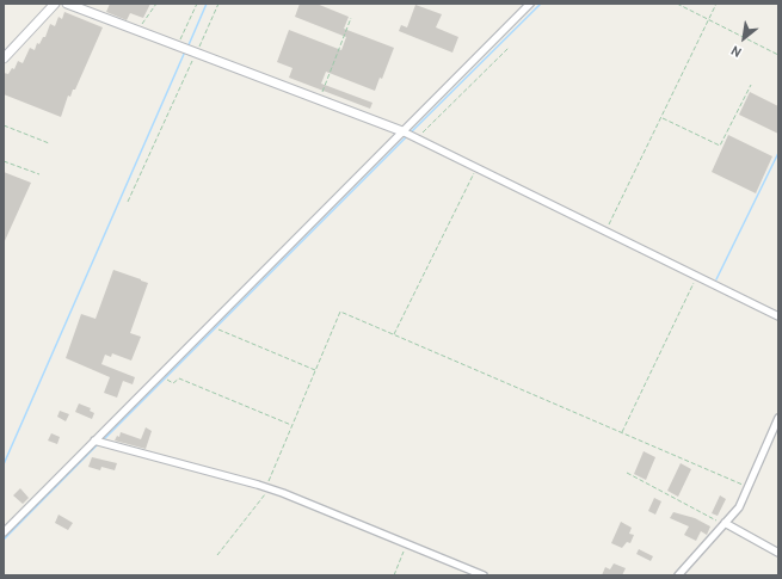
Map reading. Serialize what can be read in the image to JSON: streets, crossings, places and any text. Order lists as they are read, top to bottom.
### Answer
{
  "north": "bottom left"
}
